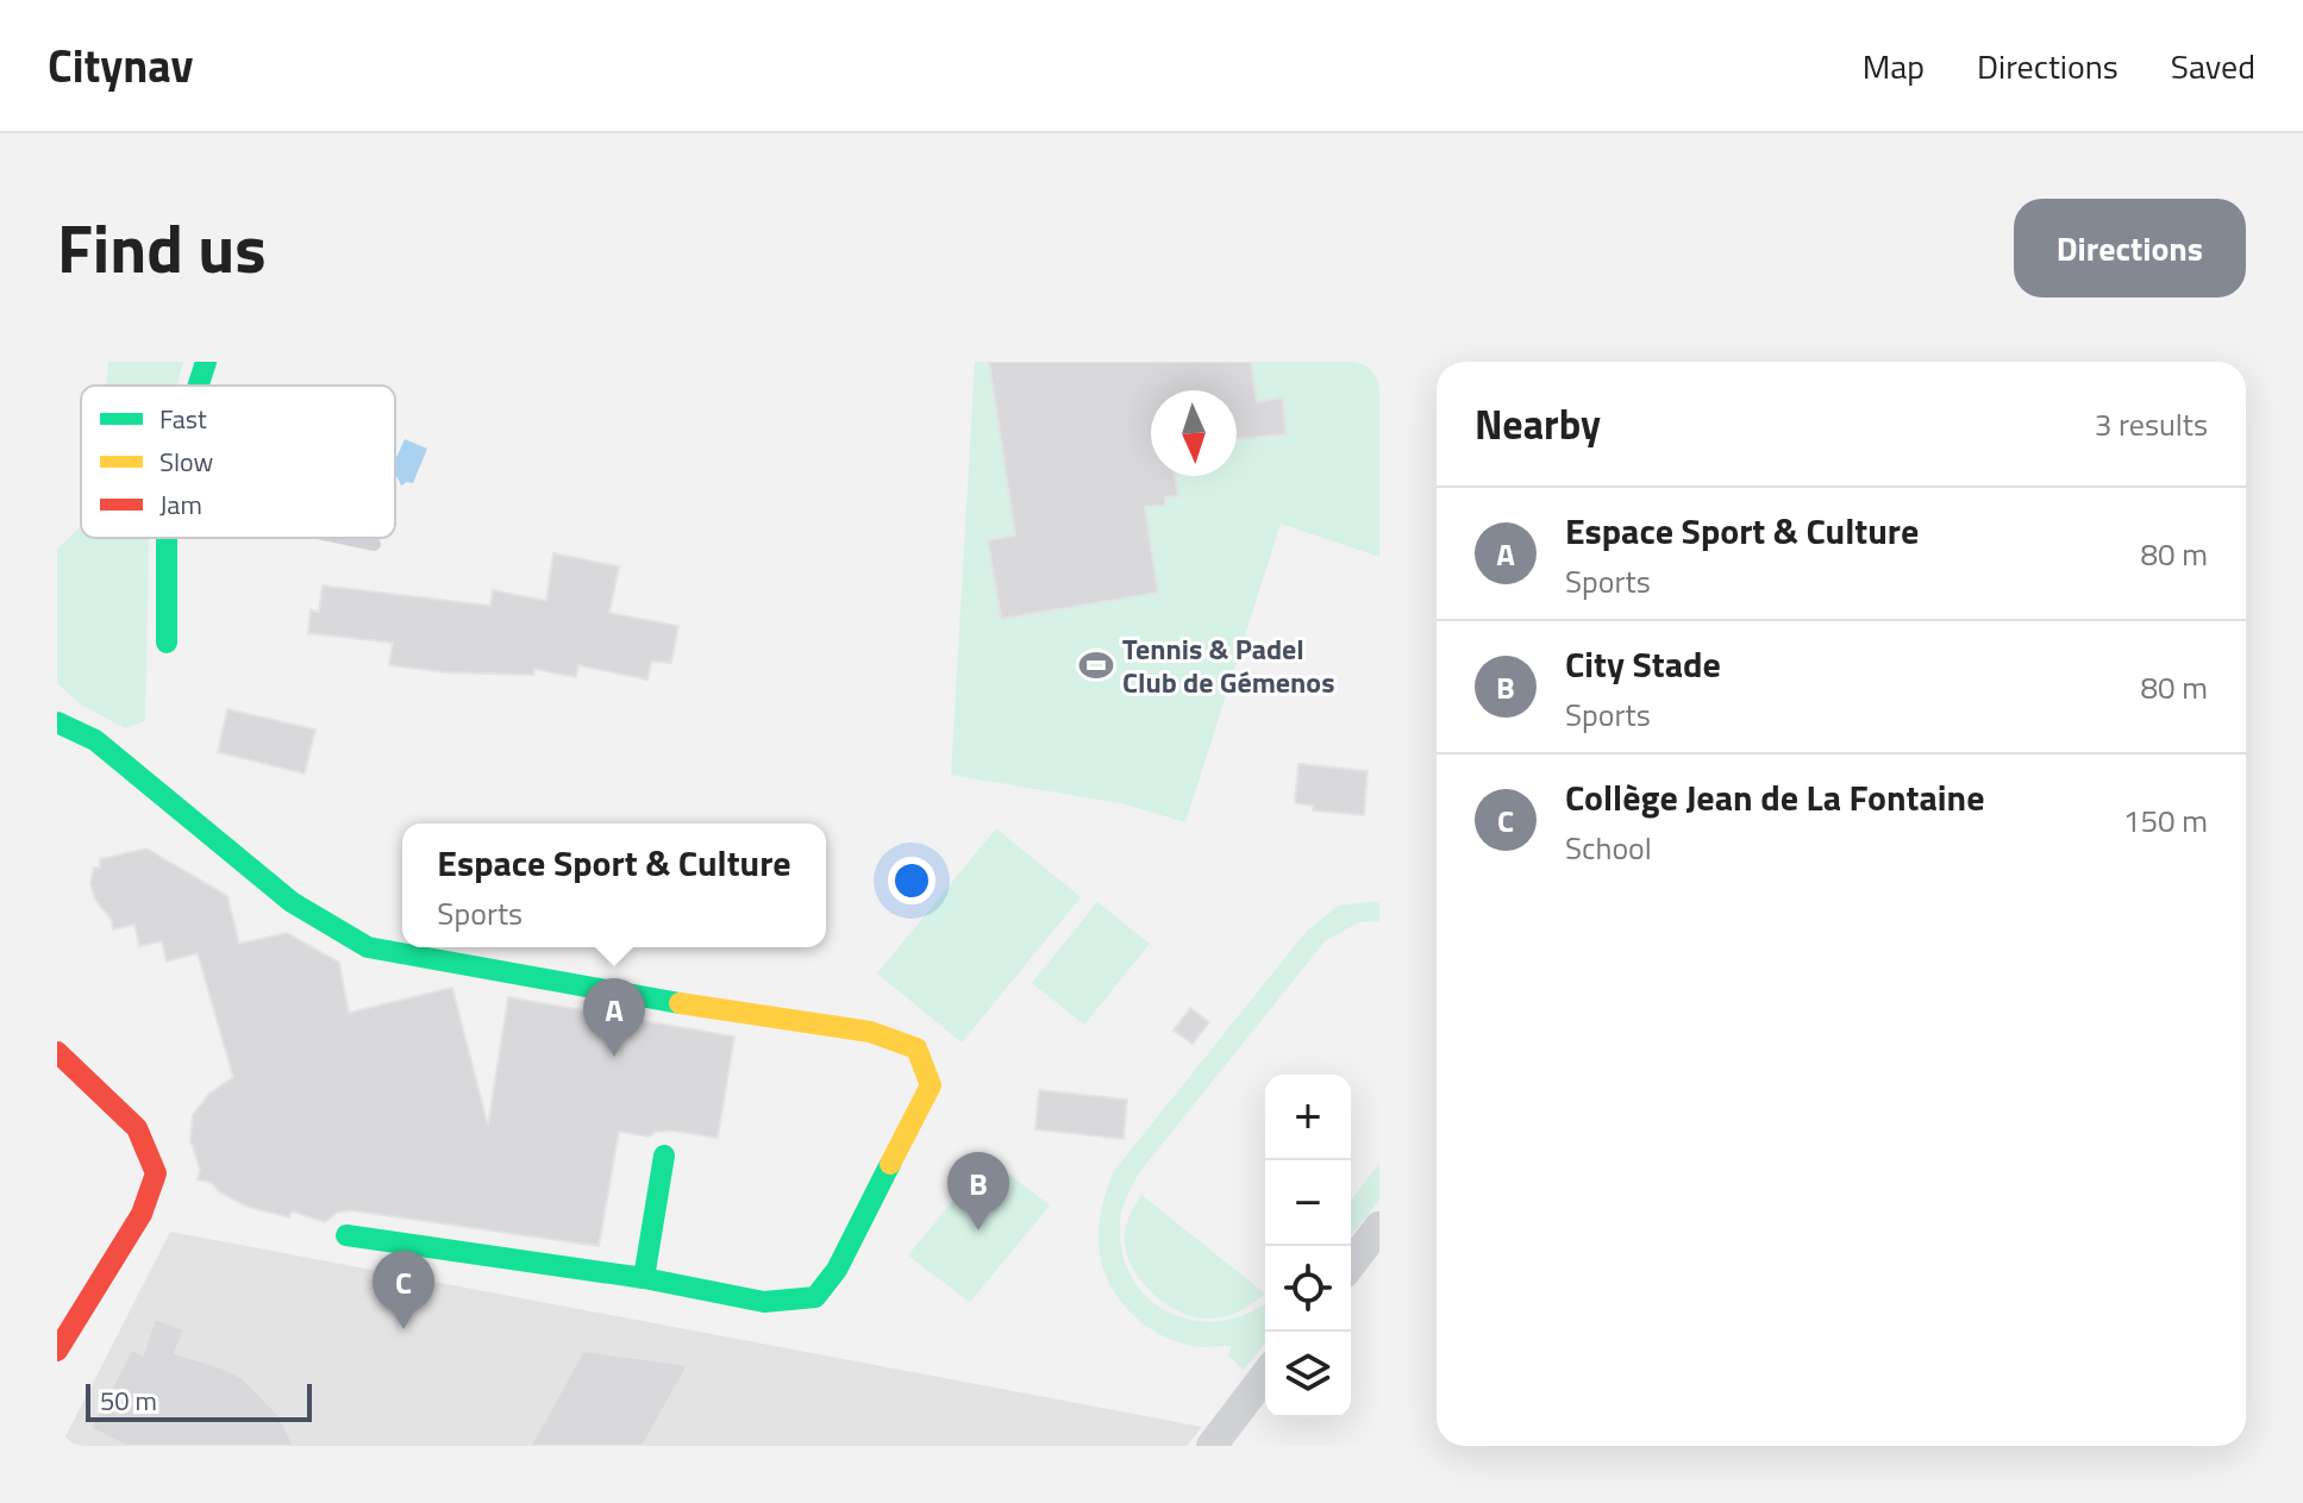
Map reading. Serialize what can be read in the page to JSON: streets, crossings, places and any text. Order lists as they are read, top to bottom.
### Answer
{
  "places": {
    "sports": ["Tennis & Padel Club de Gémenos"]
  },
  "legend": ["Fast", "Slow", "Jam"],
  "scale_bar": "50 m",
  "north": "bottom",
  "page": {
    "header": "Citynav",
    "nav": ["Map", "Directions", "Saved"],
    "title": "Find us",
    "buttons": "Directions",
    "heading": ["Nearby", "3 results"],
    "list": [
      {
        "mark": "A",
        "name": "Espace Sport & Culture",
        "note": "Sports",
        "value": "80 m"
      },
      {
        "mark": "B",
        "name": "City Stade",
        "note": "Sports",
        "value": "80 m"
      },
      {
        "mark": "C",
        "name": "Collège Jean de La Fontaine",
        "note": "School",
        "value": "150 m"
      }
    ],
    "popup": ["Espace Sport & Culture", "Sports"],
    "pins": ["A", "B", "C"],
    "map_buttons": ["+", "−"],
    "scale": "50 m"
  }
}
